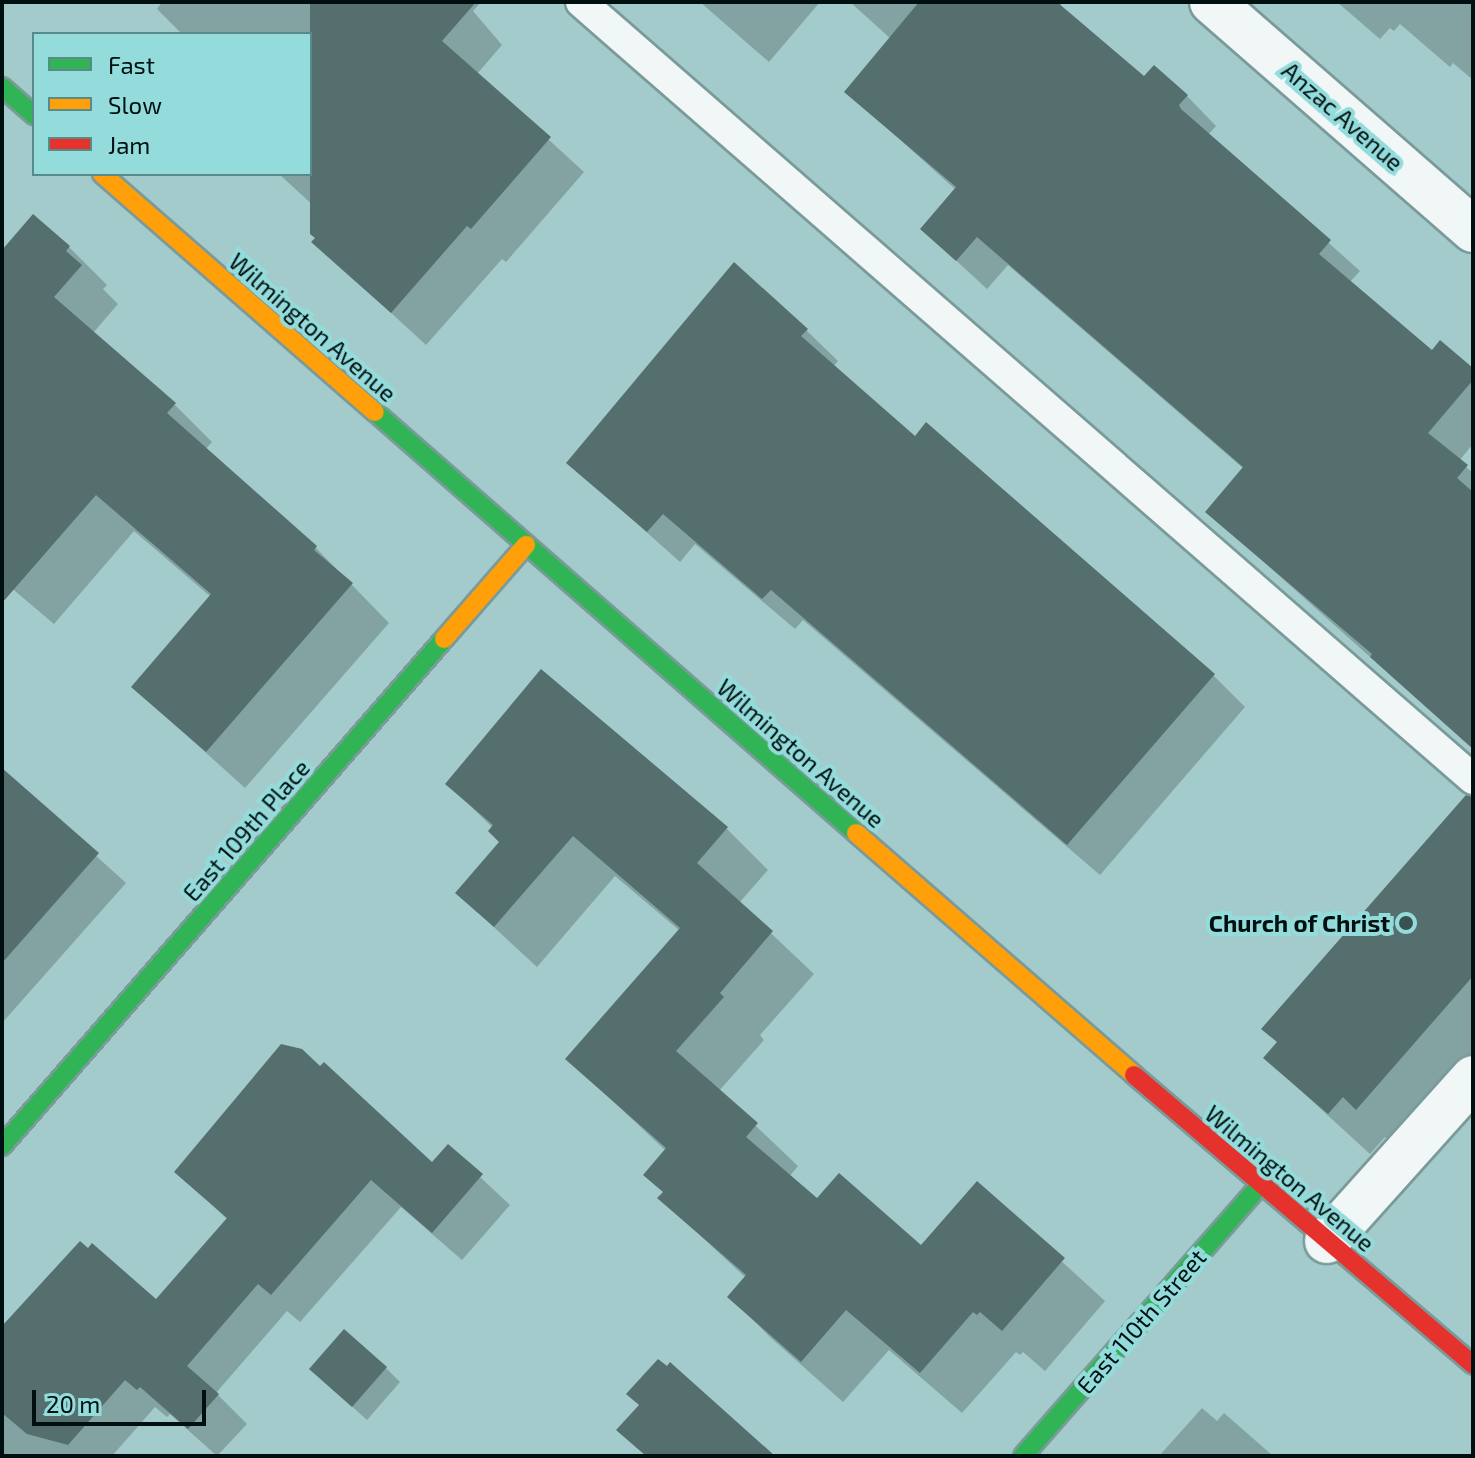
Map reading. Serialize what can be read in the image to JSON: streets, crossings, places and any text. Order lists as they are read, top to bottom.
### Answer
{
  "streets": {
    "main road": ["Wilmington Avenue", "East 109th Place", "East 110th Street"],
    "street": ["Anzac Avenue"]
  },
  "crossings": [
    ["Wilmington Avenue", "East 109th Place"],
    ["Wilmington Avenue", "East 110th Street"]
  ],
  "places": ["Church of Christ"],
  "legend": ["Fast", "Slow", "Jam"],
  "scale_bar": "20 m"
}
